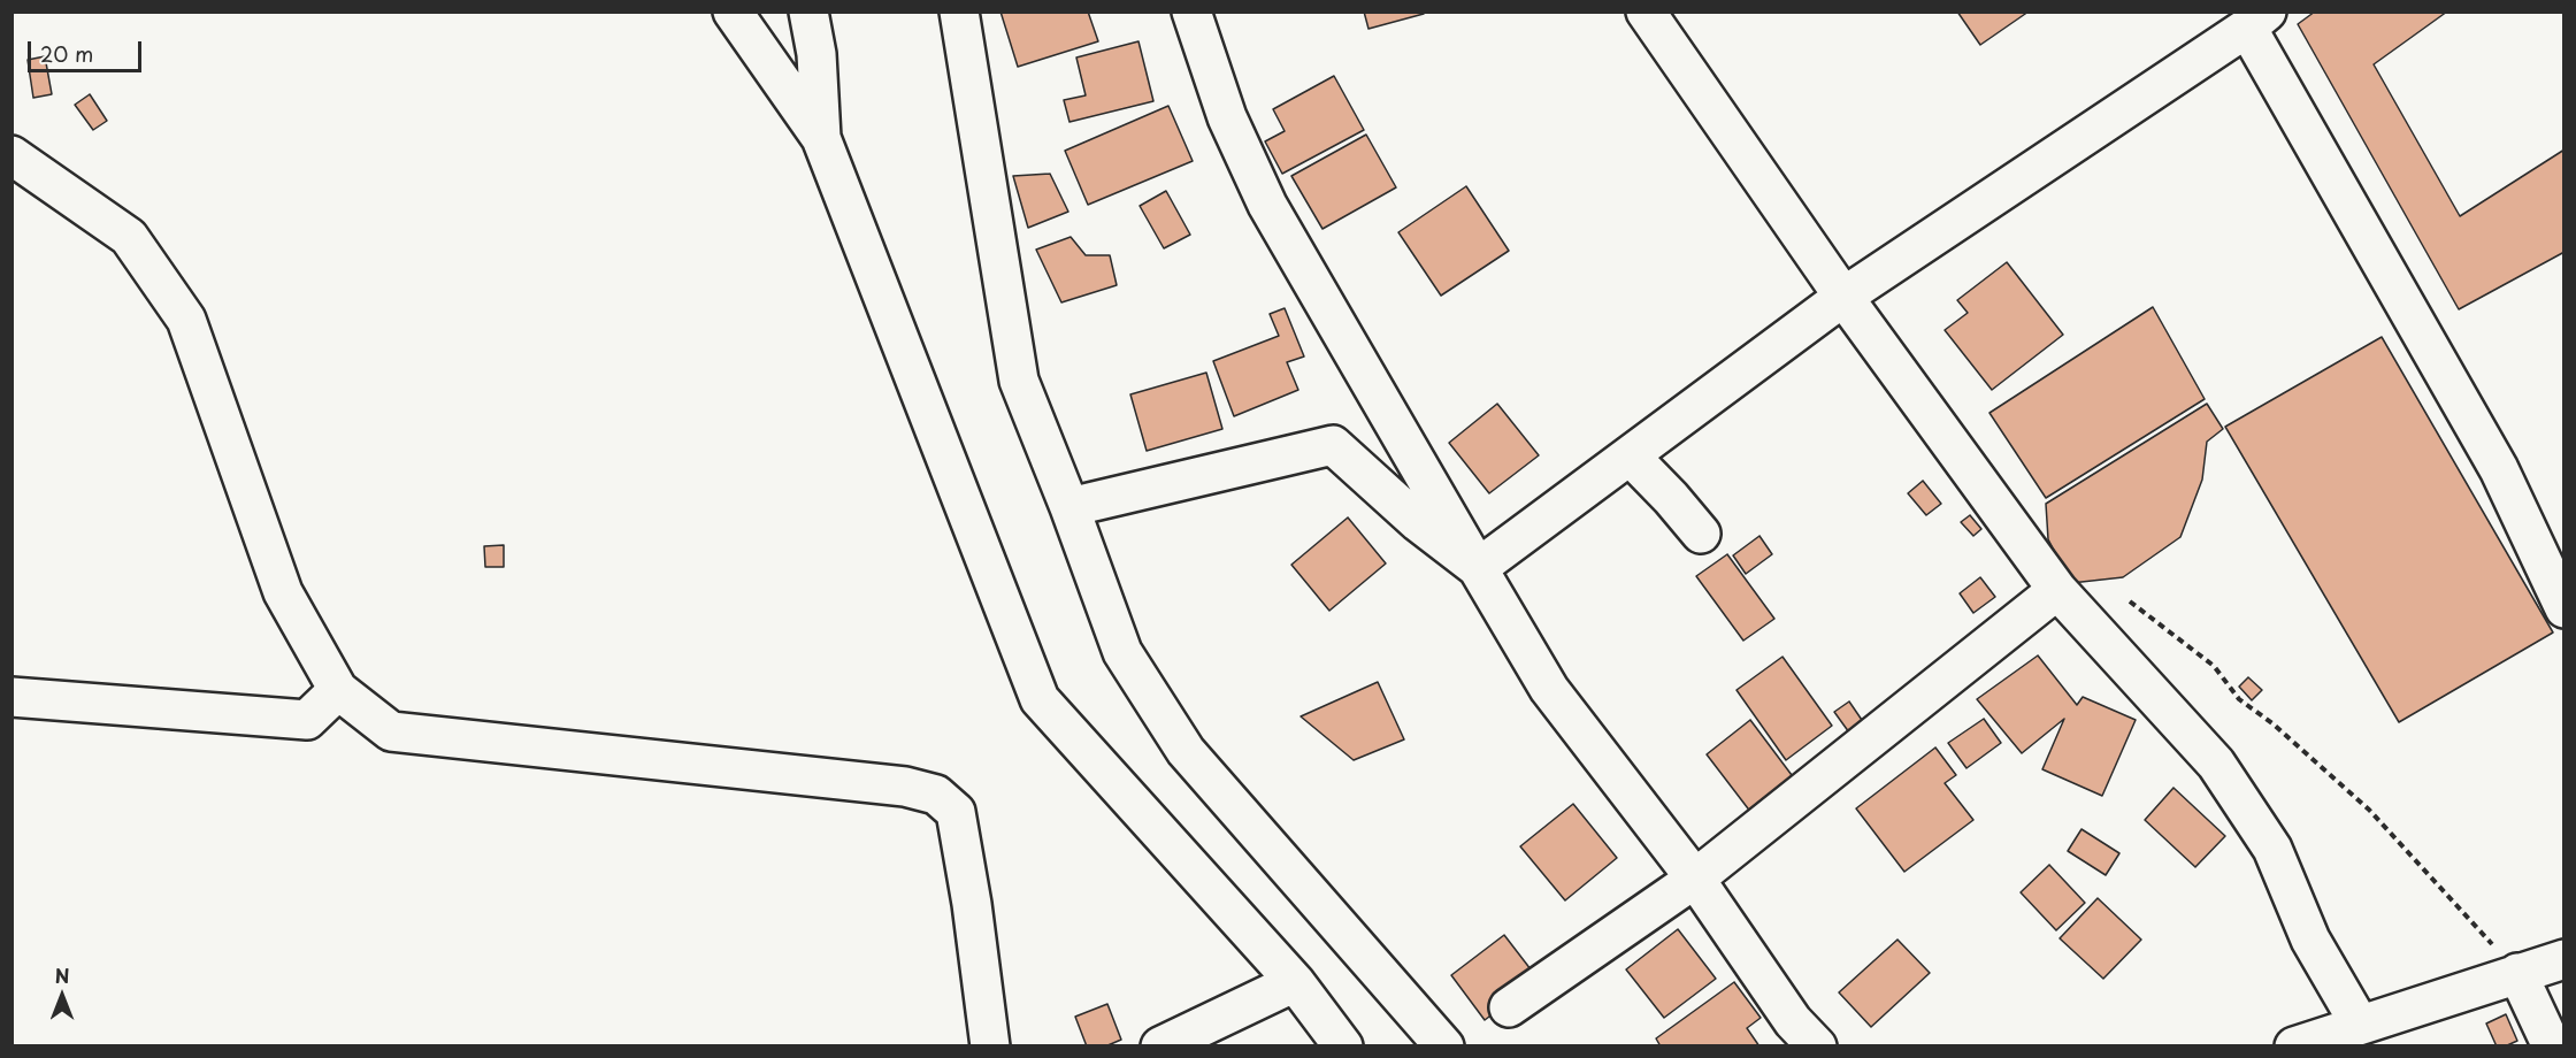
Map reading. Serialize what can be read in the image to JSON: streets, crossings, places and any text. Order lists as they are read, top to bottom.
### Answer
{
  "scale_bar": "20 m",
  "north": "top"
}
